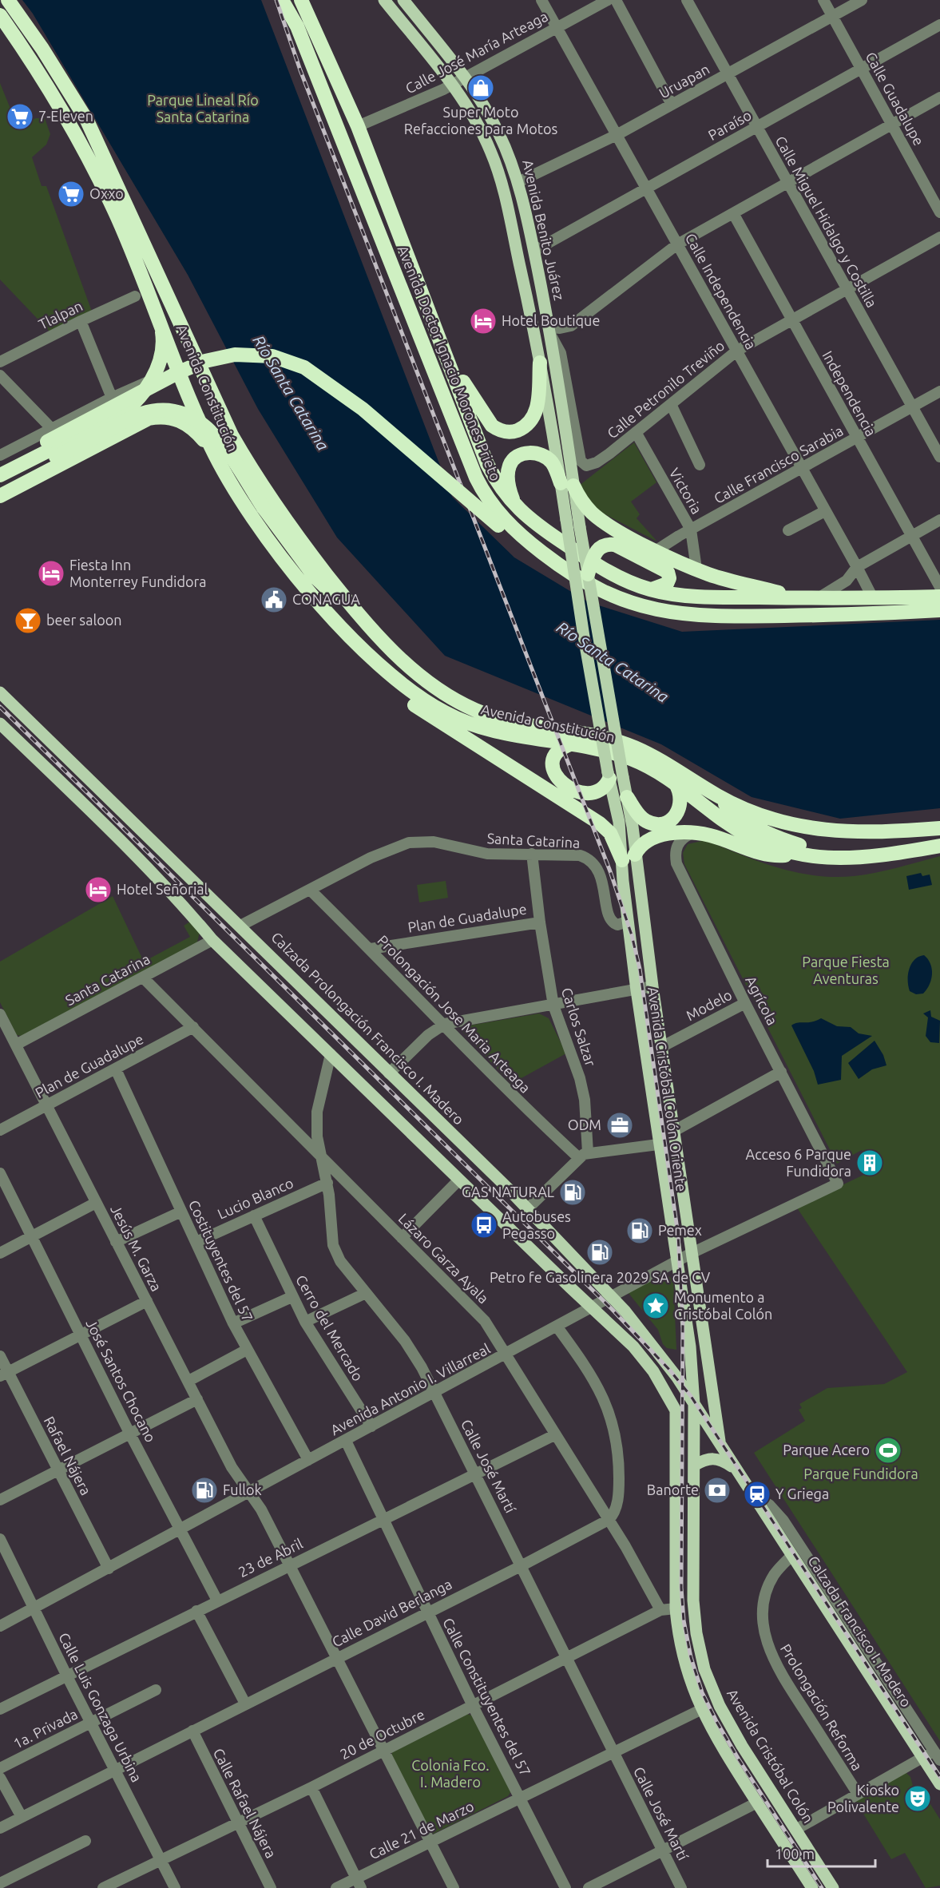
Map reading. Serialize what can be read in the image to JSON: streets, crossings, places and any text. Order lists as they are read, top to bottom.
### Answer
{
  "streets": {
    "highway": ["Avenida Doctor Ignacio Morones Prieto", "Avenida Constitución"],
    "main road": [
      "Avenida Benito Juárez",
      "Calzada Prolongación Francisco I. Madero",
      "Avenida Cristóbal Colón Oriente",
      "Calzada Francisco I. Madero",
      "Avenida Cristóbal Colón"
    ],
    "street": [
      "Calle José María Arteaga",
      "Uruapan",
      "Calle Guadalupe",
      "Paraíso",
      "Calle Miguel Hidalgo y Costilla",
      "Calle Independencia",
      "Tlalpan",
      "Calle Petronilo Treviño",
      "Independencia",
      "Calle Francisco Sarabia",
      "Victoria",
      "Santa Catarina",
      "Plan de Guadalupe",
      "Agrícola",
      "Modelo",
      "Prolongación Jose Maria Arteaga",
      "Carlos Salzar",
      "Lucio Blanco",
      "Jesús M. Garza",
      "Lázaro Garza Ayala",
      "Costituyentes del 57",
      "Cerro del Mercado",
      "José Santos Chocano",
      "Avenida Antonio I. Villarreal",
      "Rafael Nájera",
      "Calle José Martí",
      "23 de Abril",
      "Calle David Berlanga",
      "Calle Constituyentes del 57",
      "Calle Luis Gonzaga Urbina",
      "Prolongación Reforma",
      "1a. Privada",
      "20 de Octubre",
      "Calle Rafael Nájera",
      "Calle 21 de Marzo"
    ]
  },
  "crossings": [
    ["Calle José María Arteaga", "Avenida Benito Juárez"],
    ["Calle José María Arteaga", "Calle Independencia"],
    ["Calle José María Arteaga", "Avenida Doctor Ignacio Morones Prieto"],
    ["Uruapan", "Calle Guadalupe"],
    ["Uruapan", "Calle Miguel Hidalgo y Costilla"],
    ["Uruapan", "Avenida Benito Juárez"],
    ["Uruapan", "Calle Independencia"],
    ["Calle Guadalupe", "Paraíso"],
    ["Paraíso", "Calle Miguel Hidalgo y Costilla"],
    ["Paraíso", "Avenida Benito Juárez"],
    ["Paraíso", "Calle Independencia"],
    ["Calle Miguel Hidalgo y Costilla", "Calle Petronilo Treviño"],
    ["Calle Miguel Hidalgo y Costilla", "Calle Francisco Sarabia"],
    ["Avenida Benito Juárez", "Calle Petronilo Treviño"],
    ["Avenida Benito Juárez", "Avenida Cristóbal Colón Oriente"],
    ["Calle Independencia", "Avenida Doctor Ignacio Morones Prieto"],
    ["Calle Independencia", "Calle Petronilo Treviño"],
    ["Calle Independencia", "Calle Francisco Sarabia"],
    ["Calle Petronilo Treviño", "Independencia"],
    ["Calle Petronilo Treviño", "Victoria"],
    ["Independencia", "Calle Francisco Sarabia"],
    ["Calle Francisco Sarabia", "Victoria"],
    ["Santa Catarina", "Prolongación Jose Maria Arteaga"],
    ["Santa Catarina", "Carlos Salzar"],
    ["Santa Catarina", "Calzada Prolongación Francisco I. Madero"],
    ["Santa Catarina", "Avenida Cristóbal Colón Oriente"],
    ["Santa Catarina", "Jesús M. Garza"],
    ["Santa Catarina", "Lázaro Garza Ayala"],
    ["Plan de Guadalupe", "Prolongación Jose Maria Arteaga"],
    ["Plan de Guadalupe", "Carlos Salzar"],
    ["Plan de Guadalupe", "Jesús M. Garza"],
    ["Plan de Guadalupe", "Lázaro Garza Ayala"],
    ["Plan de Guadalupe", "Costituyentes del 57"],
    ["Agrícola", "Modelo"],
    ["Agrícola", "Avenida Antonio I. Villarreal"],
    ["Modelo", "Avenida Cristóbal Colón Oriente"],
    ["Prolongación Jose Maria Arteaga", "Carlos Salzar"],
    ["Calzada Prolongación Francisco I. Madero", "Avenida Cristóbal Colón Oriente"],
    ["Calzada Prolongación Francisco I. Madero", "Avenida Antonio I. Villarreal"],
    ["Calzada Prolongación Francisco I. Madero", "Calzada Francisco I. Madero"],
    ["Calzada Prolongación Francisco I. Madero", "Avenida Cristóbal Colón"],
    ["Avenida Cristóbal Colón Oriente", "Avenida Antonio I. Villarreal"],
    ["Avenida Cristóbal Colón Oriente", "Calzada Francisco I. Madero"],
    ["Avenida Cristóbal Colón Oriente", "Avenida Cristóbal Colón"],
    ["Lucio Blanco", "Costituyentes del 57"],
    ["Lucio Blanco", "Cerro del Mercado"],
    ["Lucio Blanco", "Calle José Martí"],
    ["Jesús M. Garza", "Avenida Antonio I. Villarreal"],
    ["Jesús M. Garza", "23 de Abril"],
    ["Jesús M. Garza", "Calle David Berlanga"],
    ["Jesús M. Garza", "20 de Octubre"],
    ["Jesús M. Garza", "Calle 21 de Marzo"],
    ["Lázaro Garza Ayala", "Avenida Antonio I. Villarreal"],
    ["Lázaro Garza Ayala", "Calle José Martí"],
    ["Lázaro Garza Ayala", "23 de Abril"],
    ["Lázaro Garza Ayala", "Calle David Berlanga"],
    ["Lázaro Garza Ayala", "20 de Octubre"],
    ["Costituyentes del 57", "Avenida Antonio I. Villarreal"],
    ["Cerro del Mercado", "Avenida Antonio I. Villarreal"],
    ["José Santos Chocano", "Avenida Antonio I. Villarreal"],
    ["José Santos Chocano", "23 de Abril"],
    ["Avenida Antonio I. Villarreal", "Rafael Nájera"],
    ["Avenida Antonio I. Villarreal", "Calle José Martí"],
    ["Avenida Antonio I. Villarreal", "Calle Constituyentes del 57"],
    ["Avenida Antonio I. Villarreal", "Calle Luis Gonzaga Urbina"],
    ["Calle José Martí", "23 de Abril"],
    ["Calle José Martí", "Calle David Berlanga"],
    ["Calle José Martí", "20 de Octubre"],
    ["Calle José Martí", "Calle 21 de Marzo"],
    ["23 de Abril", "Calle Constituyentes del 57"],
    ["23 de Abril", "Calle Luis Gonzaga Urbina"],
    ["Calle David Berlanga", "Calle Constituyentes del 57"],
    ["Calle David Berlanga", "Calle Luis Gonzaga Urbina"],
    ["Calle David Berlanga", "Calle Rafael Nájera"],
    ["Calzada Francisco I. Madero", "Prolongación Reforma"],
    ["Calzada Francisco I. Madero", "Avenida Cristóbal Colón"],
    ["Calle Constituyentes del 57", "20 de Octubre"],
    ["Calle Constituyentes del 57", "Calle 21 de Marzo"],
    ["Calle Luis Gonzaga Urbina", "1a. Privada"],
    ["Calle Luis Gonzaga Urbina", "20 de Octubre"],
    ["20 de Octubre", "Calle Rafael Nájera"]
  ],
  "water": ["Río Santa Catarina"],
  "parks": [
    "Parque Lineal Río Santa Catarina",
    "Parque Fiesta Aventuras",
    "Parque Fundidora",
    "Colonia Fco. I. Madero"
  ],
  "places": {
    "shop": ["Super Moto Refacciones para Motos"],
    "supermarket": ["7-Eleven", "Oxxo"],
    "hotel": ["Hotel Boutique", "Fiesta Inn Monterrey Fundidora", "Hotel Señorial"],
    "public building": ["CONAGUA"],
    "bar": ["beer saloon"],
    "office": ["ODM"],
    "building": ["Acceso 6 Parque Fundidora"],
    "fuel station": [
      "GAS NATURAL",
      "Pemex",
      "Petro fe Gasolinera 2029 SA de CV",
      "Fullok"
    ],
    "bus stop": ["Autobuses Pegasso"],
    "place": ["Monumento a Cristóbal Colón"],
    "sports": ["Parque Acero"],
    "bank": ["Banorte"],
    "station": ["Y Griega"],
    "theatre": ["Kiosko Polivalente"]
  },
  "scale_bar": "100 m"
}
